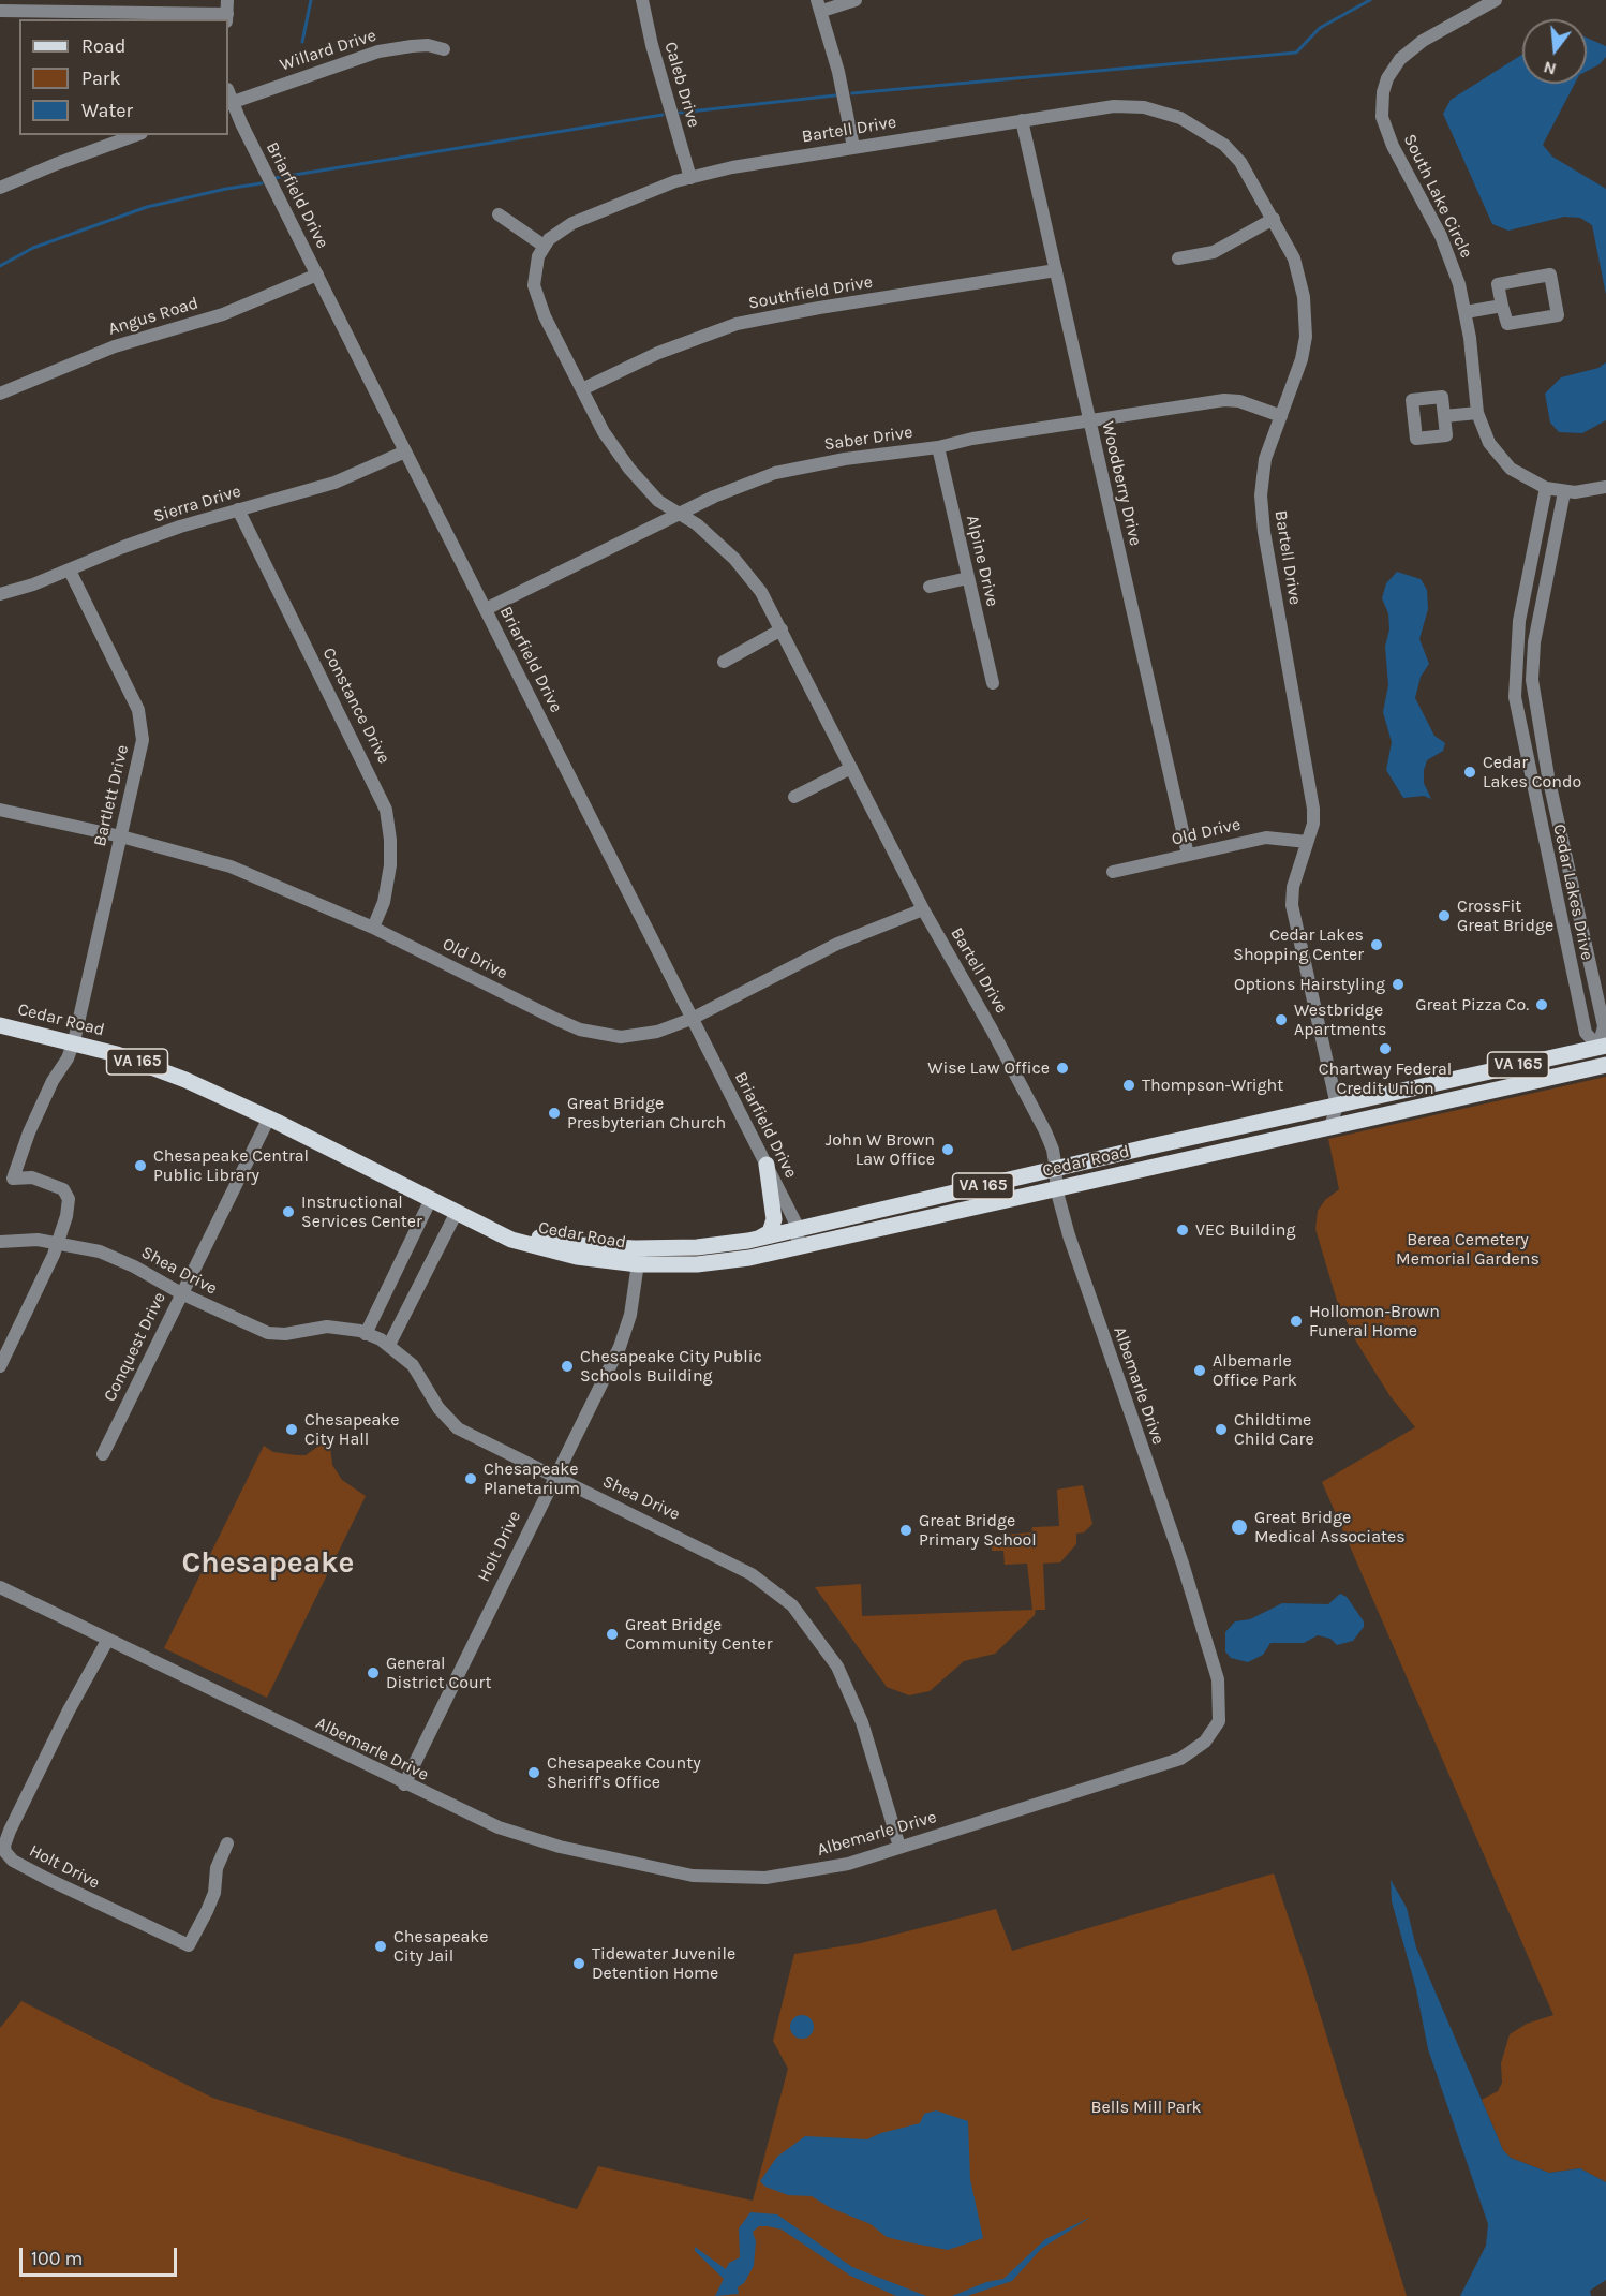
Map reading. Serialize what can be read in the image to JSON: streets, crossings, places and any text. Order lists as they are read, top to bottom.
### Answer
{
  "streets": {
    "main road": ["Cedar Road", "VA 165"],
    "street": [
      "Willard Drive",
      "Caleb Drive",
      "Bartell Drive",
      "Briarfield Drive",
      "South Lake Circle",
      "Southfield Drive",
      "Angus Road",
      "Saber Drive",
      "Woodberry Drive",
      "Sierra Drive",
      "Alpine Drive",
      "Constance Drive",
      "Bartlett Drive",
      "Old Drive",
      "Cedar Lakes Drive",
      "Shea Drive",
      "Conquest Drive",
      "Albemarle Drive",
      "Holt Drive"
    ]
  },
  "crossings": [
    ["Willard Drive", "Briarfield Drive"],
    ["Caleb Drive", "Bartell Drive"],
    ["Bartell Drive", "Southfield Drive"],
    ["Bartell Drive", "Saber Drive"],
    ["Bartell Drive", "Woodberry Drive"],
    ["Bartell Drive", "Old Drive"],
    ["Bartell Drive", "Cedar Road"],
    ["Bartell Drive", "Albemarle Drive"],
    ["Briarfield Drive", "Angus Road"],
    ["Briarfield Drive", "Saber Drive"],
    ["Briarfield Drive", "Sierra Drive"],
    ["Briarfield Drive", "Old Drive"],
    ["Briarfield Drive", "Cedar Road"],
    ["South Lake Circle", "Cedar Lakes Drive"],
    ["Southfield Drive", "Woodberry Drive"],
    ["Saber Drive", "Woodberry Drive"],
    ["Saber Drive", "Alpine Drive"],
    ["Woodberry Drive", "Old Drive"],
    ["Sierra Drive", "Constance Drive"],
    ["Sierra Drive", "Bartlett Drive"],
    ["Constance Drive", "Old Drive"],
    ["Bartlett Drive", "Old Drive"],
    ["Bartlett Drive", "Cedar Road"],
    ["Bartlett Drive", "Shea Drive"],
    ["Cedar Lakes Drive", "Cedar Road"],
    ["Cedar Road", "Conquest Drive"],
    ["Cedar Road", "Albemarle Drive"],
    ["Cedar Road", "Holt Drive"],
    ["Shea Drive", "Conquest Drive"],
    ["Shea Drive", "Albemarle Drive"],
    ["Shea Drive", "Holt Drive"],
    ["Albemarle Drive", "Holt Drive"]
  ],
  "districts": ["Chesapeake"],
  "parks": ["Berea Cemetery Memorial Gardens", "Bells Mill Park"],
  "places": [
    "Cedar Lakes Condo",
    "CrossFit Great Bridge",
    "Cedar Lakes Shopping Center",
    "Options Hairstyling",
    "Great Pizza Co.",
    "Westbridge Apartments",
    "Chartway Federal Credit Union",
    "Wise Law Office",
    "Thompson-Wright",
    "Great Bridge Presbyterian Church",
    "John W Brown Law Office",
    "Chesapeake Central Public Library",
    "Instructional Services Center",
    "VEC Building",
    "Hollomon-Brown Funeral Home",
    "Chesapeake City Public Schools Building",
    "Albemarle Office Park",
    "Chesapeake City Hall",
    "Childtime Child Care",
    "Chesapeake Planetarium",
    "Great Bridge Medical Associates",
    "Great Bridge Primary School",
    "Great Bridge Community Center",
    "General District Court",
    "Chesapeake County Sheriff's Office",
    "Chesapeake City Jail",
    "Tidewater Juvenile Detention Home"
  ],
  "legend": ["Road", "Park", "Water"],
  "scale_bar": "100 m",
  "north": "bottom"
}
